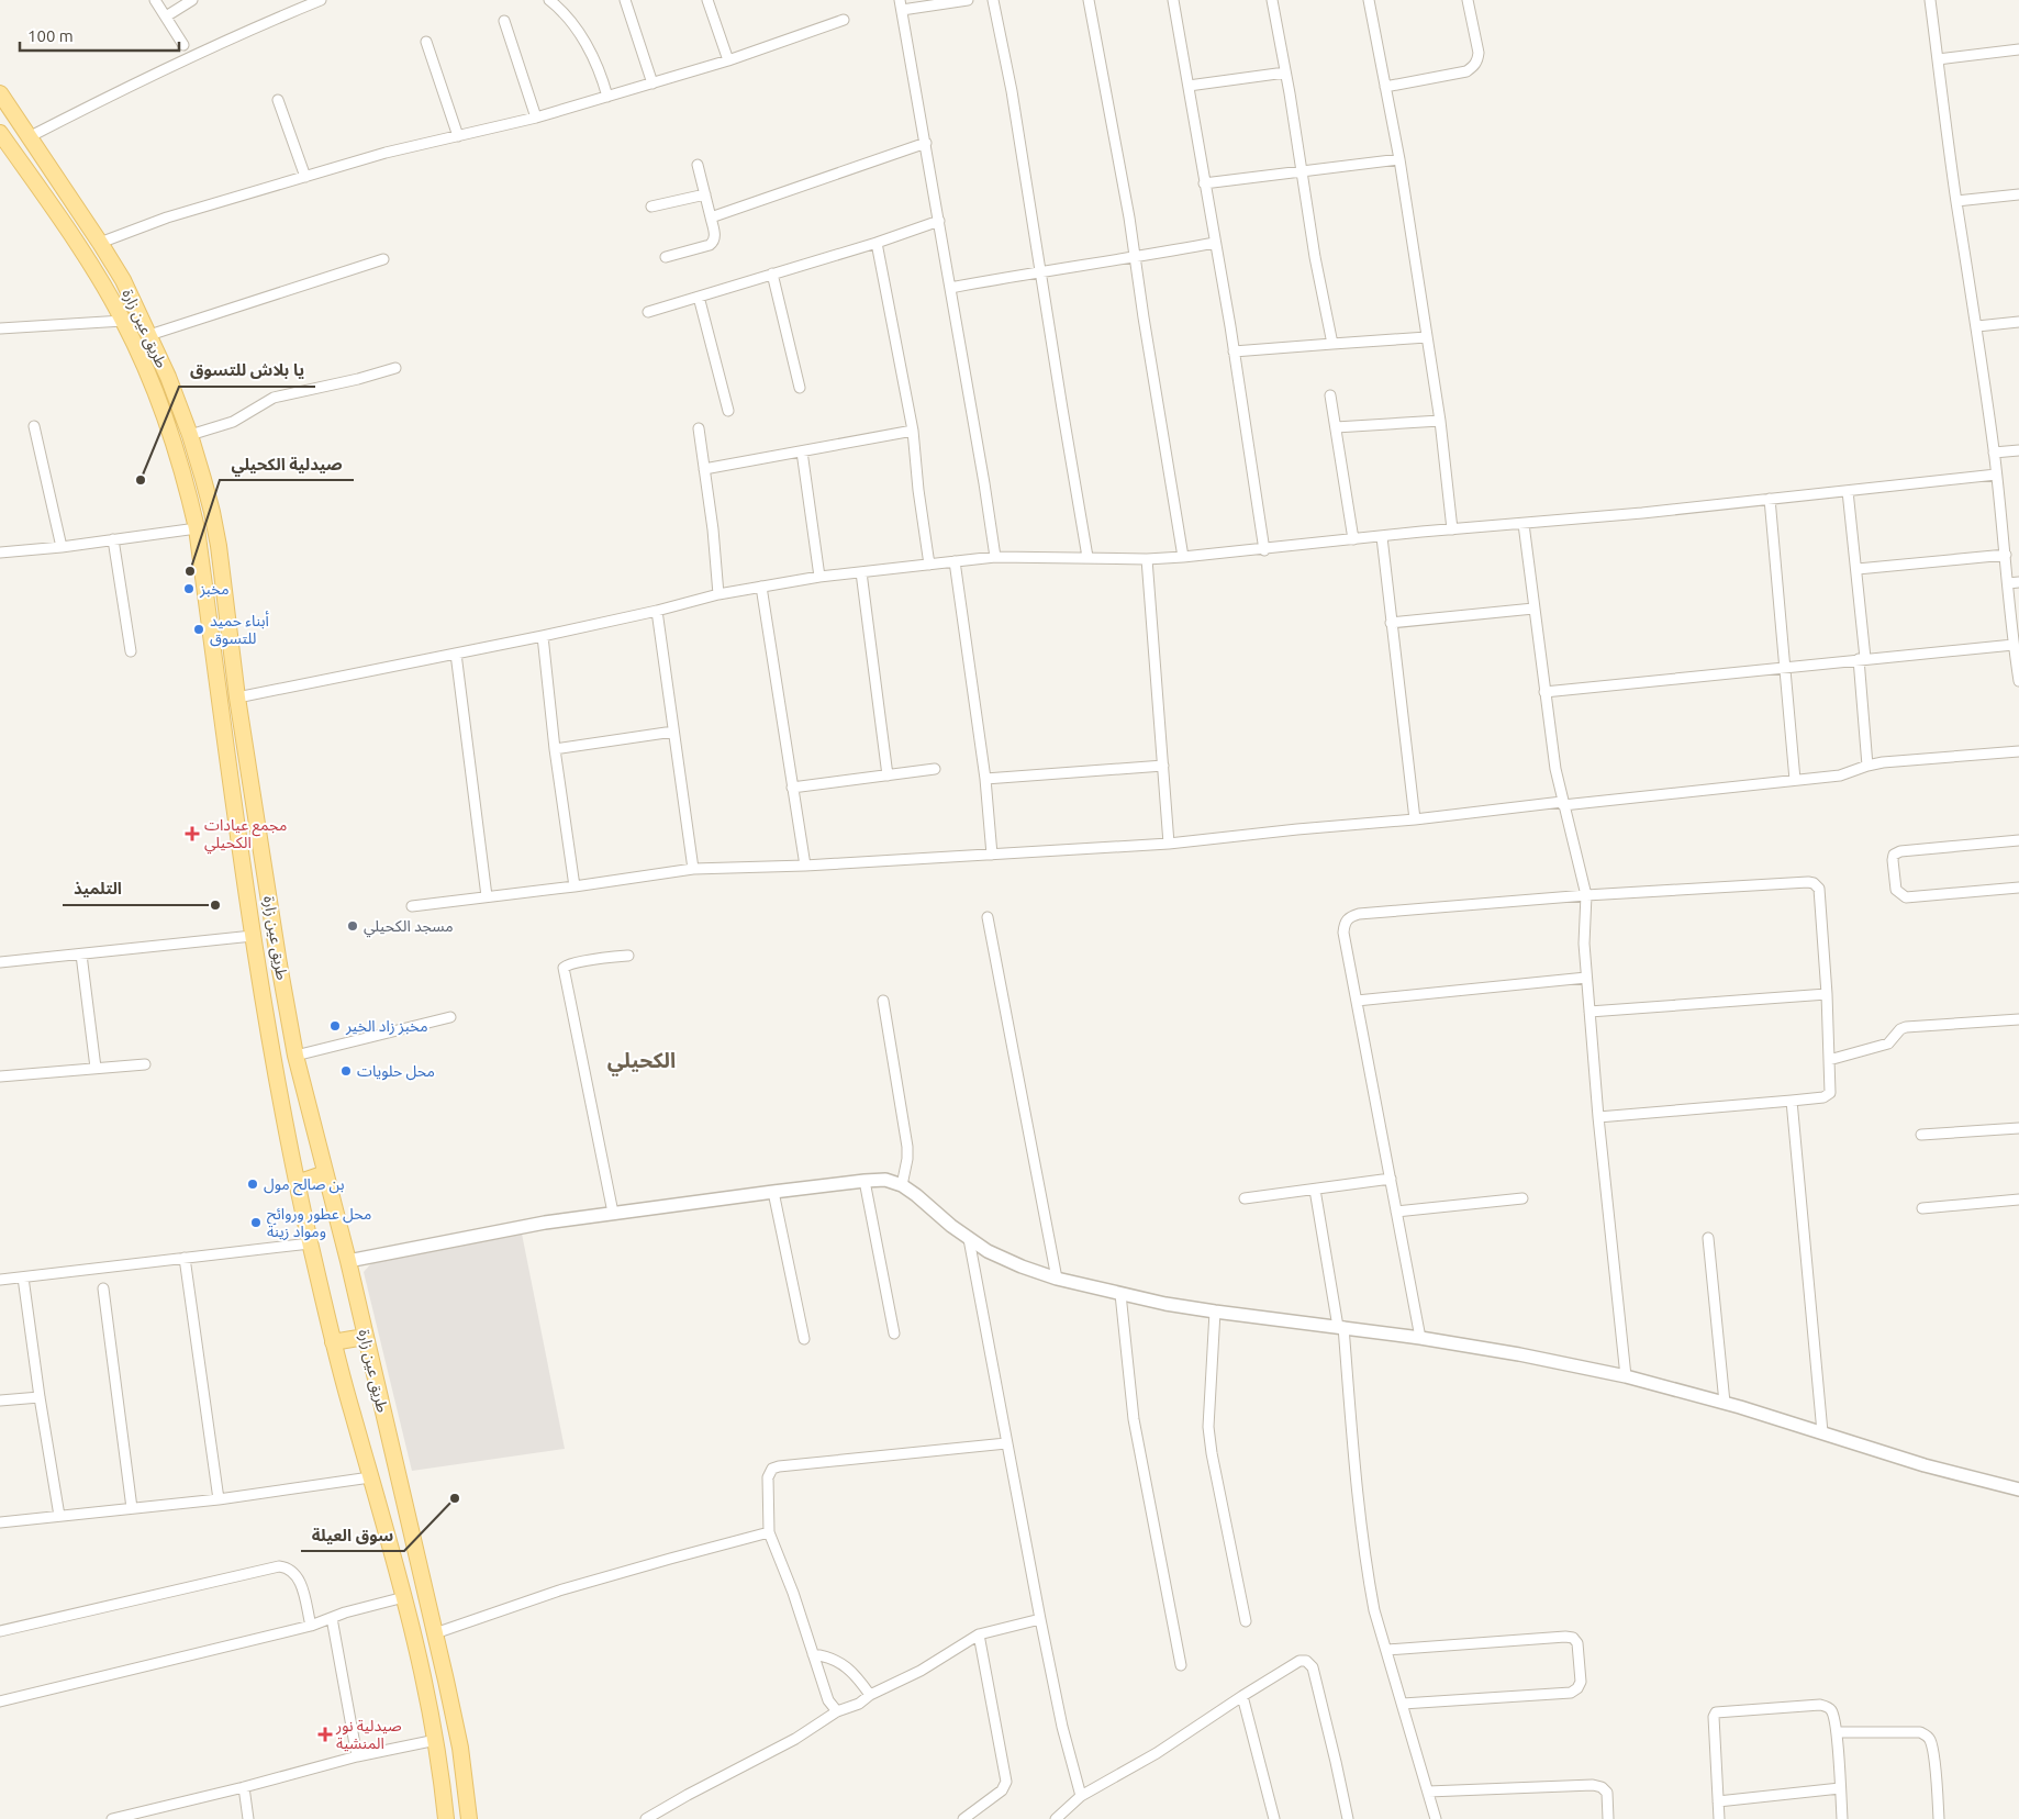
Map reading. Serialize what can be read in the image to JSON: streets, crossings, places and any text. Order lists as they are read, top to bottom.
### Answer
{
  "streets": {
    "main road": ["طريق عين زارة"]
  },
  "districts": ["الكحيلي"],
  "places": {
    "other": [
      "يا بلاش للتسوق",
      "صيدلية الكحيلي",
      "مخبز",
      "أبناء حميد للتسوق",
      "التلميذ",
      "مسجد الكحيلي",
      "مخبز زاد الخير",
      "محل حلويات",
      "بن صالح مول",
      "محل عطور وروائح ومواد زينة",
      "سوق العيلة"
    ],
    "health": ["مجمع عيادات الكحيلي", "صيدلية نور المنشية"]
  },
  "scale_bar": "100 m"
}
